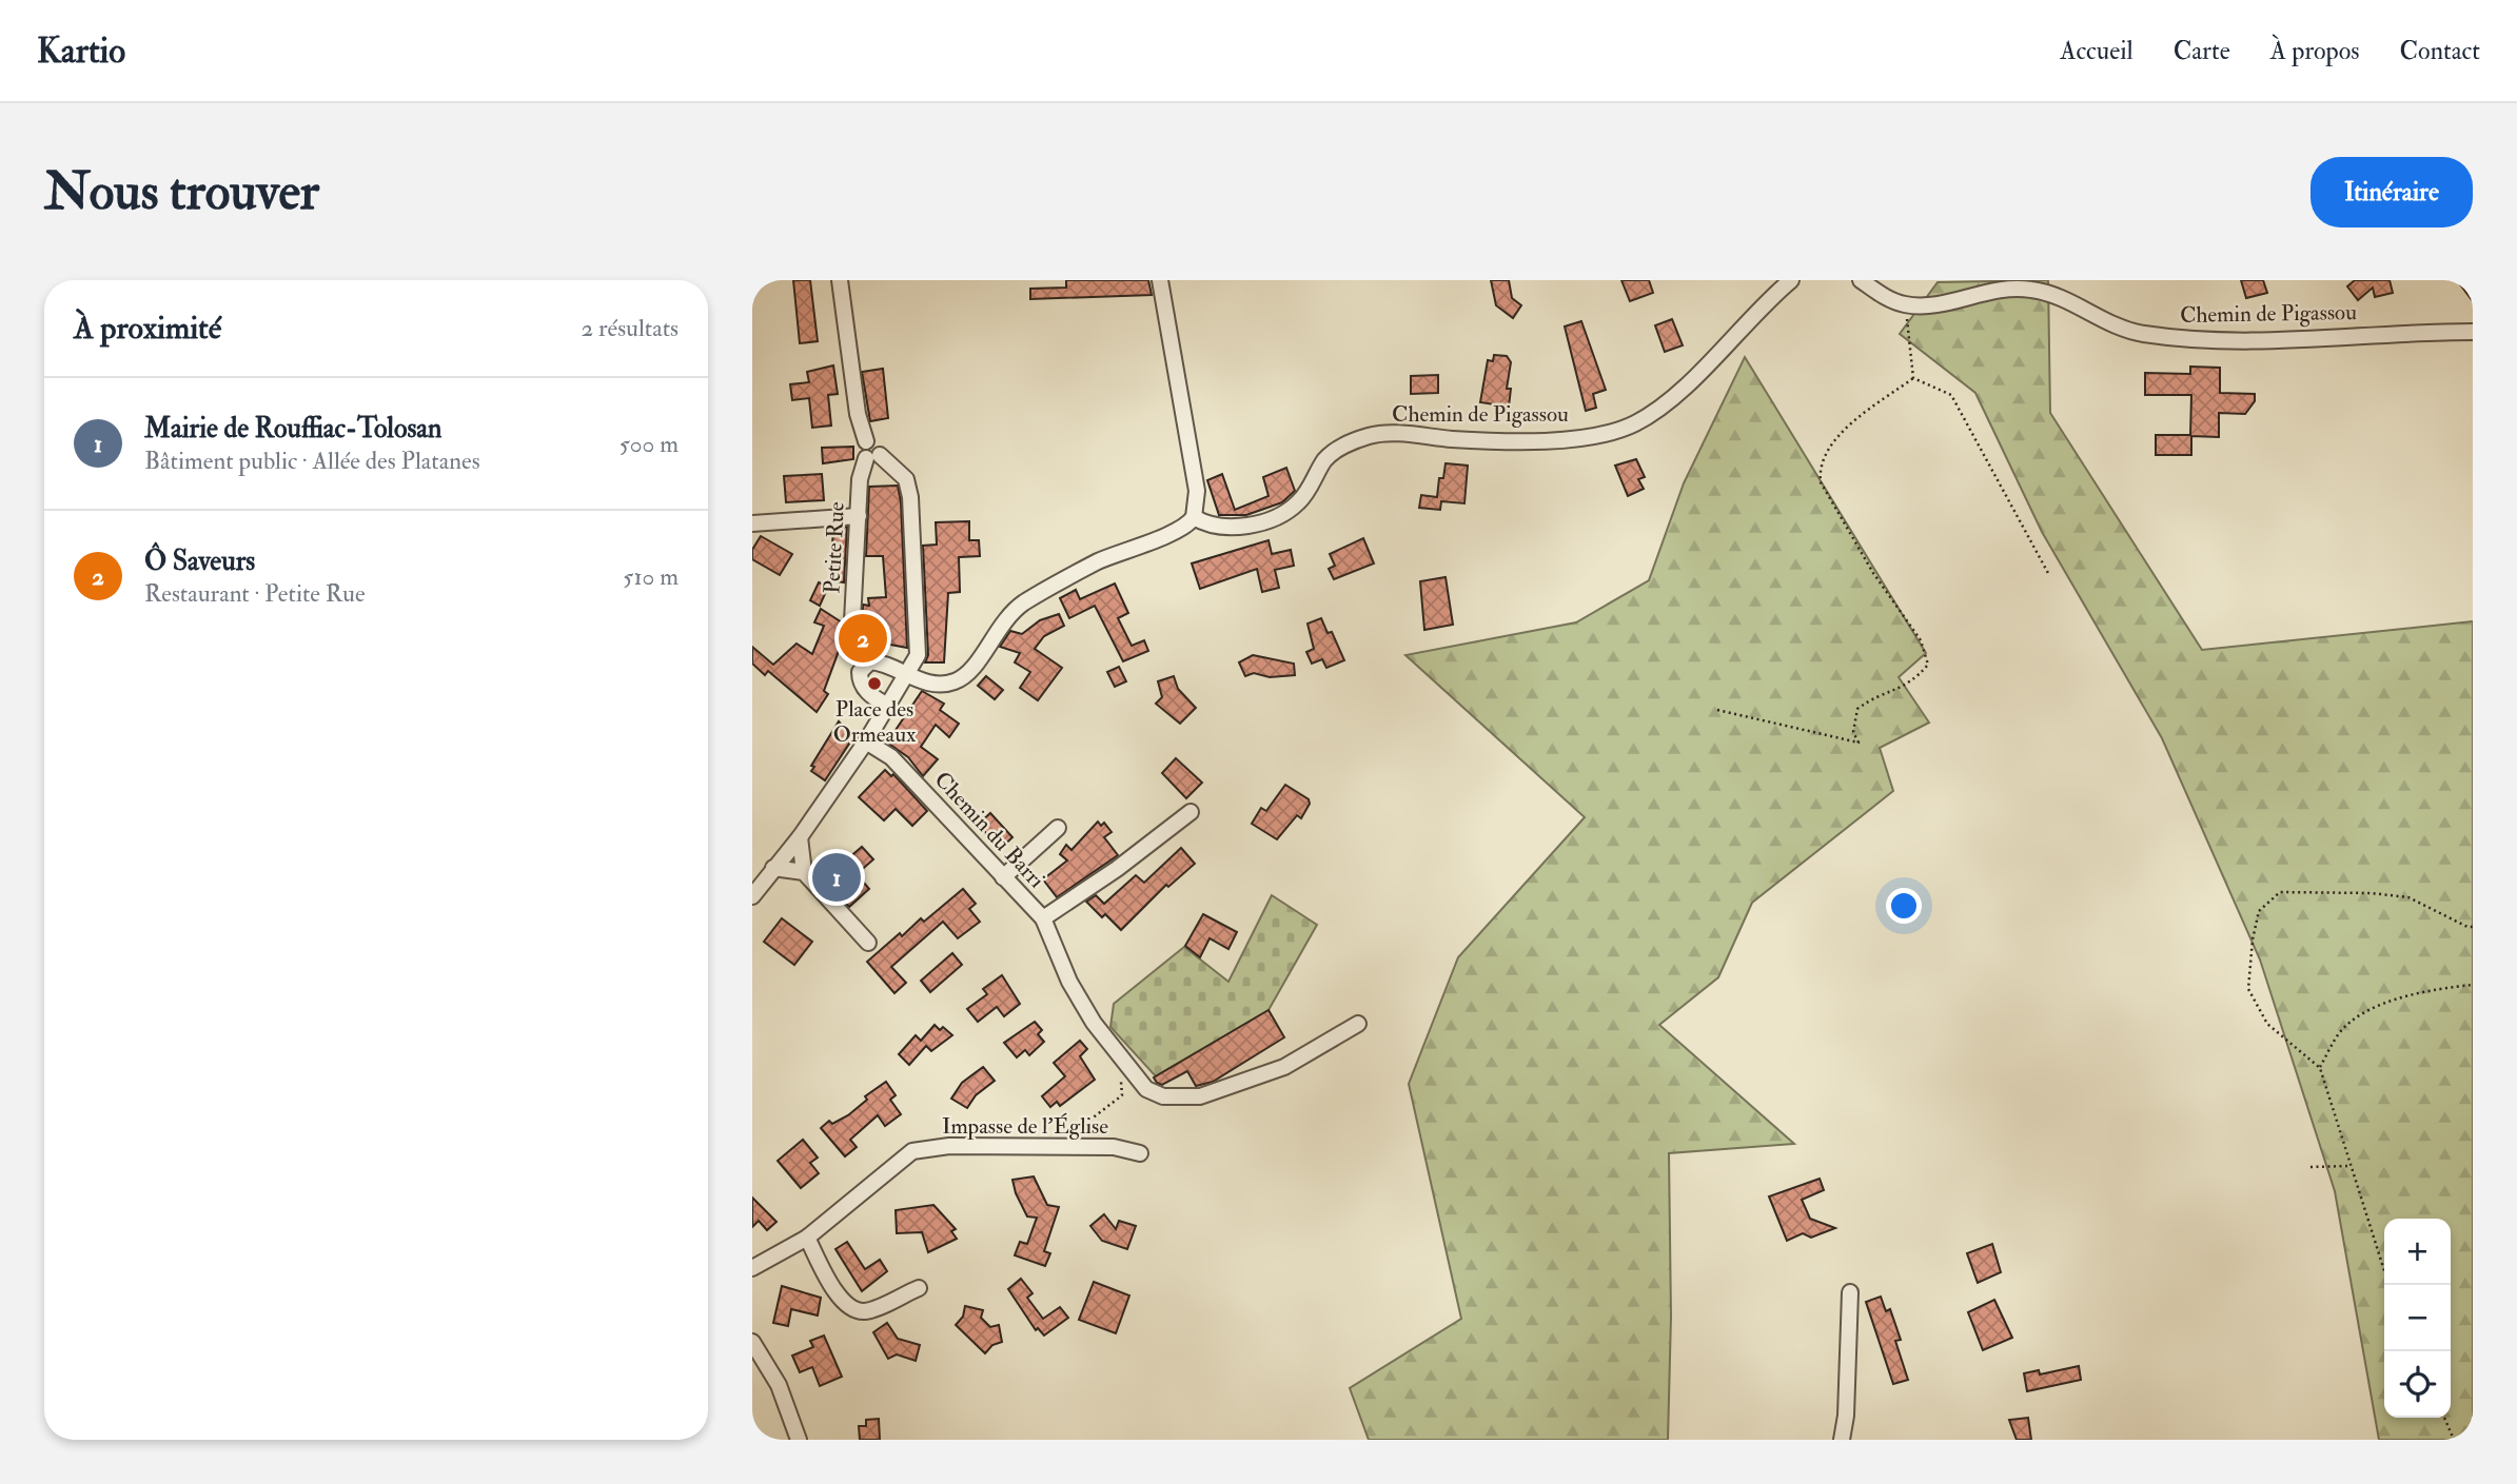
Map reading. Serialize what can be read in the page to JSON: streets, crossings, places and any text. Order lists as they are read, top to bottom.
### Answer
{
  "streets": {
    "street": [
      "Chemin de Pigassou",
      "Petite Rue",
      "Chemin du Barri",
      "Impasse de l'Église"
    ]
  },
  "places": ["Place des Ormeaux"],
  "page": {
    "header": "Kartio",
    "nav": [
      "Accueil",
      "Carte",
      "À propos",
      "Contact"
    ],
    "buttons": "Itinéraire",
    "title": "Nous trouver",
    "heading": ["À proximité", "2 résultats"],
    "list": [
      {
        "mark": "1",
        "name": "Mairie de Rouffiac-Tolosan",
        "note": "Bâtiment public · Allée des Platanes",
        "value": "500 m"
      },
      {
        "mark": "2",
        "name": "Ô Saveurs",
        "note": "Restaurant · Petite Rue",
        "value": "510 m"
      }
    ],
    "pins": ["2", "1"],
    "map_buttons": ["+", "−"]
  }
}
